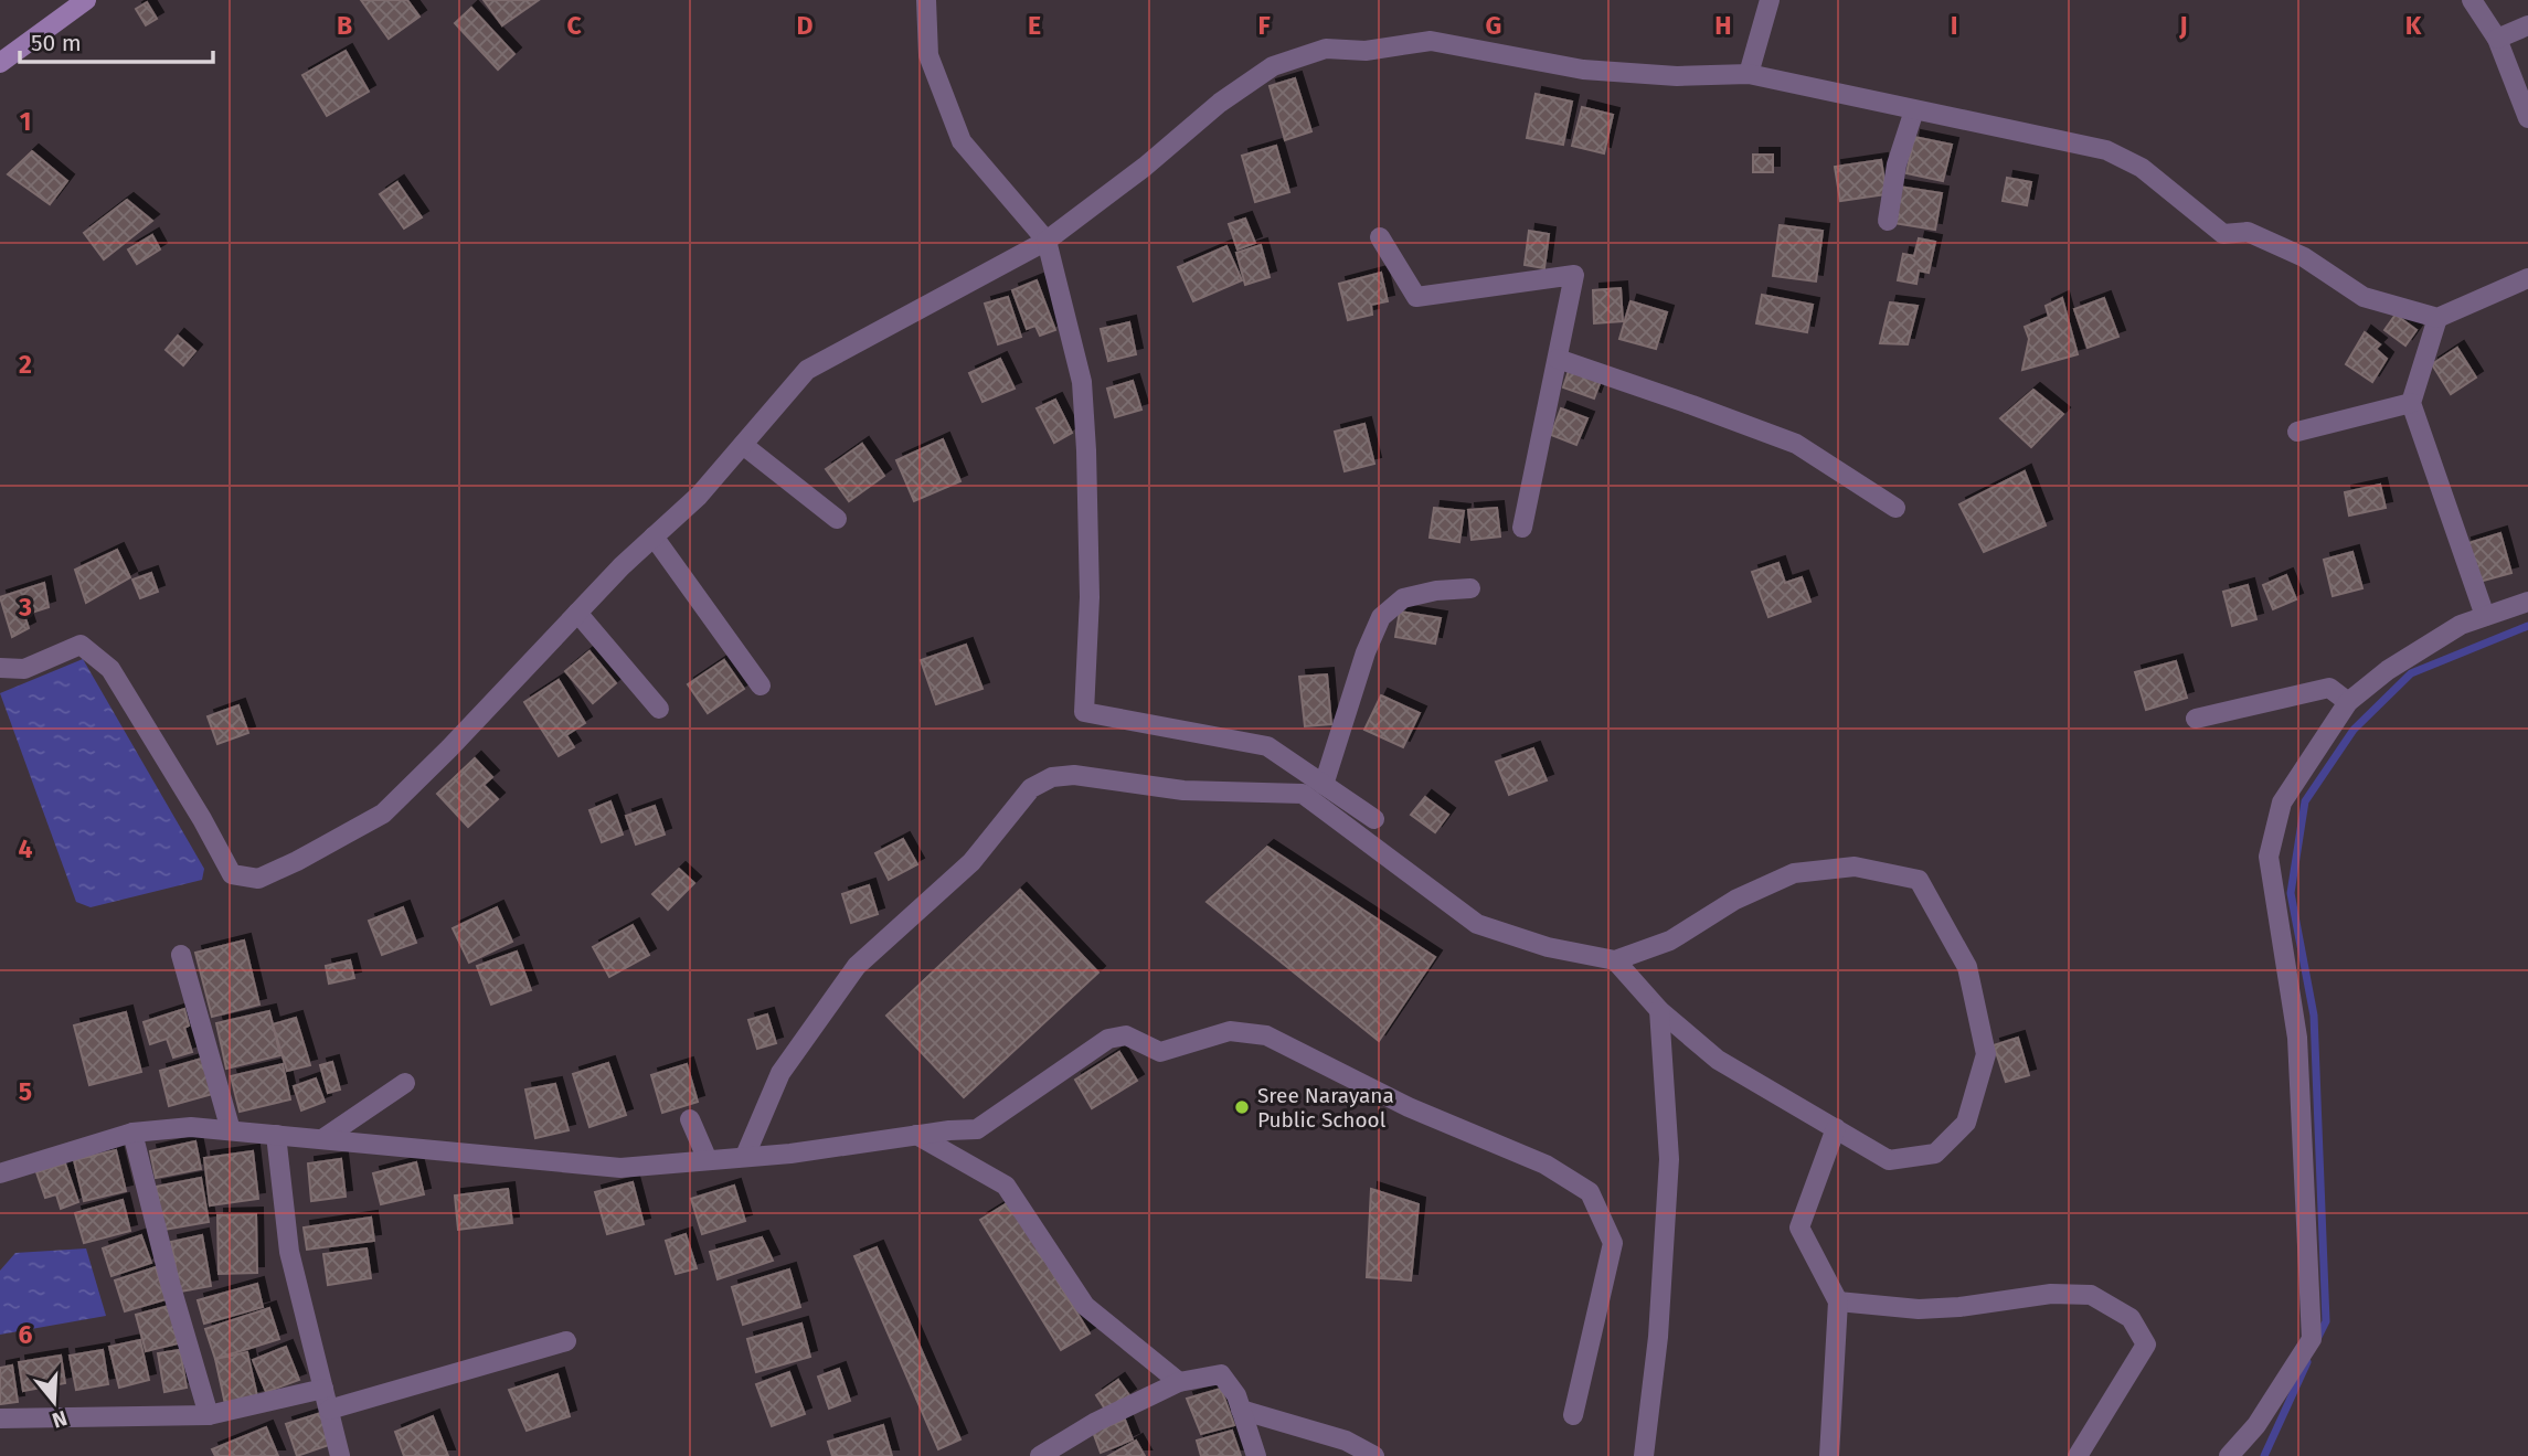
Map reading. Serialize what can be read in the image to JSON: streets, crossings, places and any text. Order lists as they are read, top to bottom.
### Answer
{
  "places": ["Sree Narayana Public School"],
  "scale_bar": "50 m",
  "north": "bottom",
  "grid": {
    "columns": [
      "B",
      "C",
      "D",
      "E",
      "F",
      "G",
      "H",
      "I",
      "J",
      "K"
    ],
    "rows": [
      "1",
      "2",
      "3",
      "4",
      "5",
      "6"
    ]
  }
}
